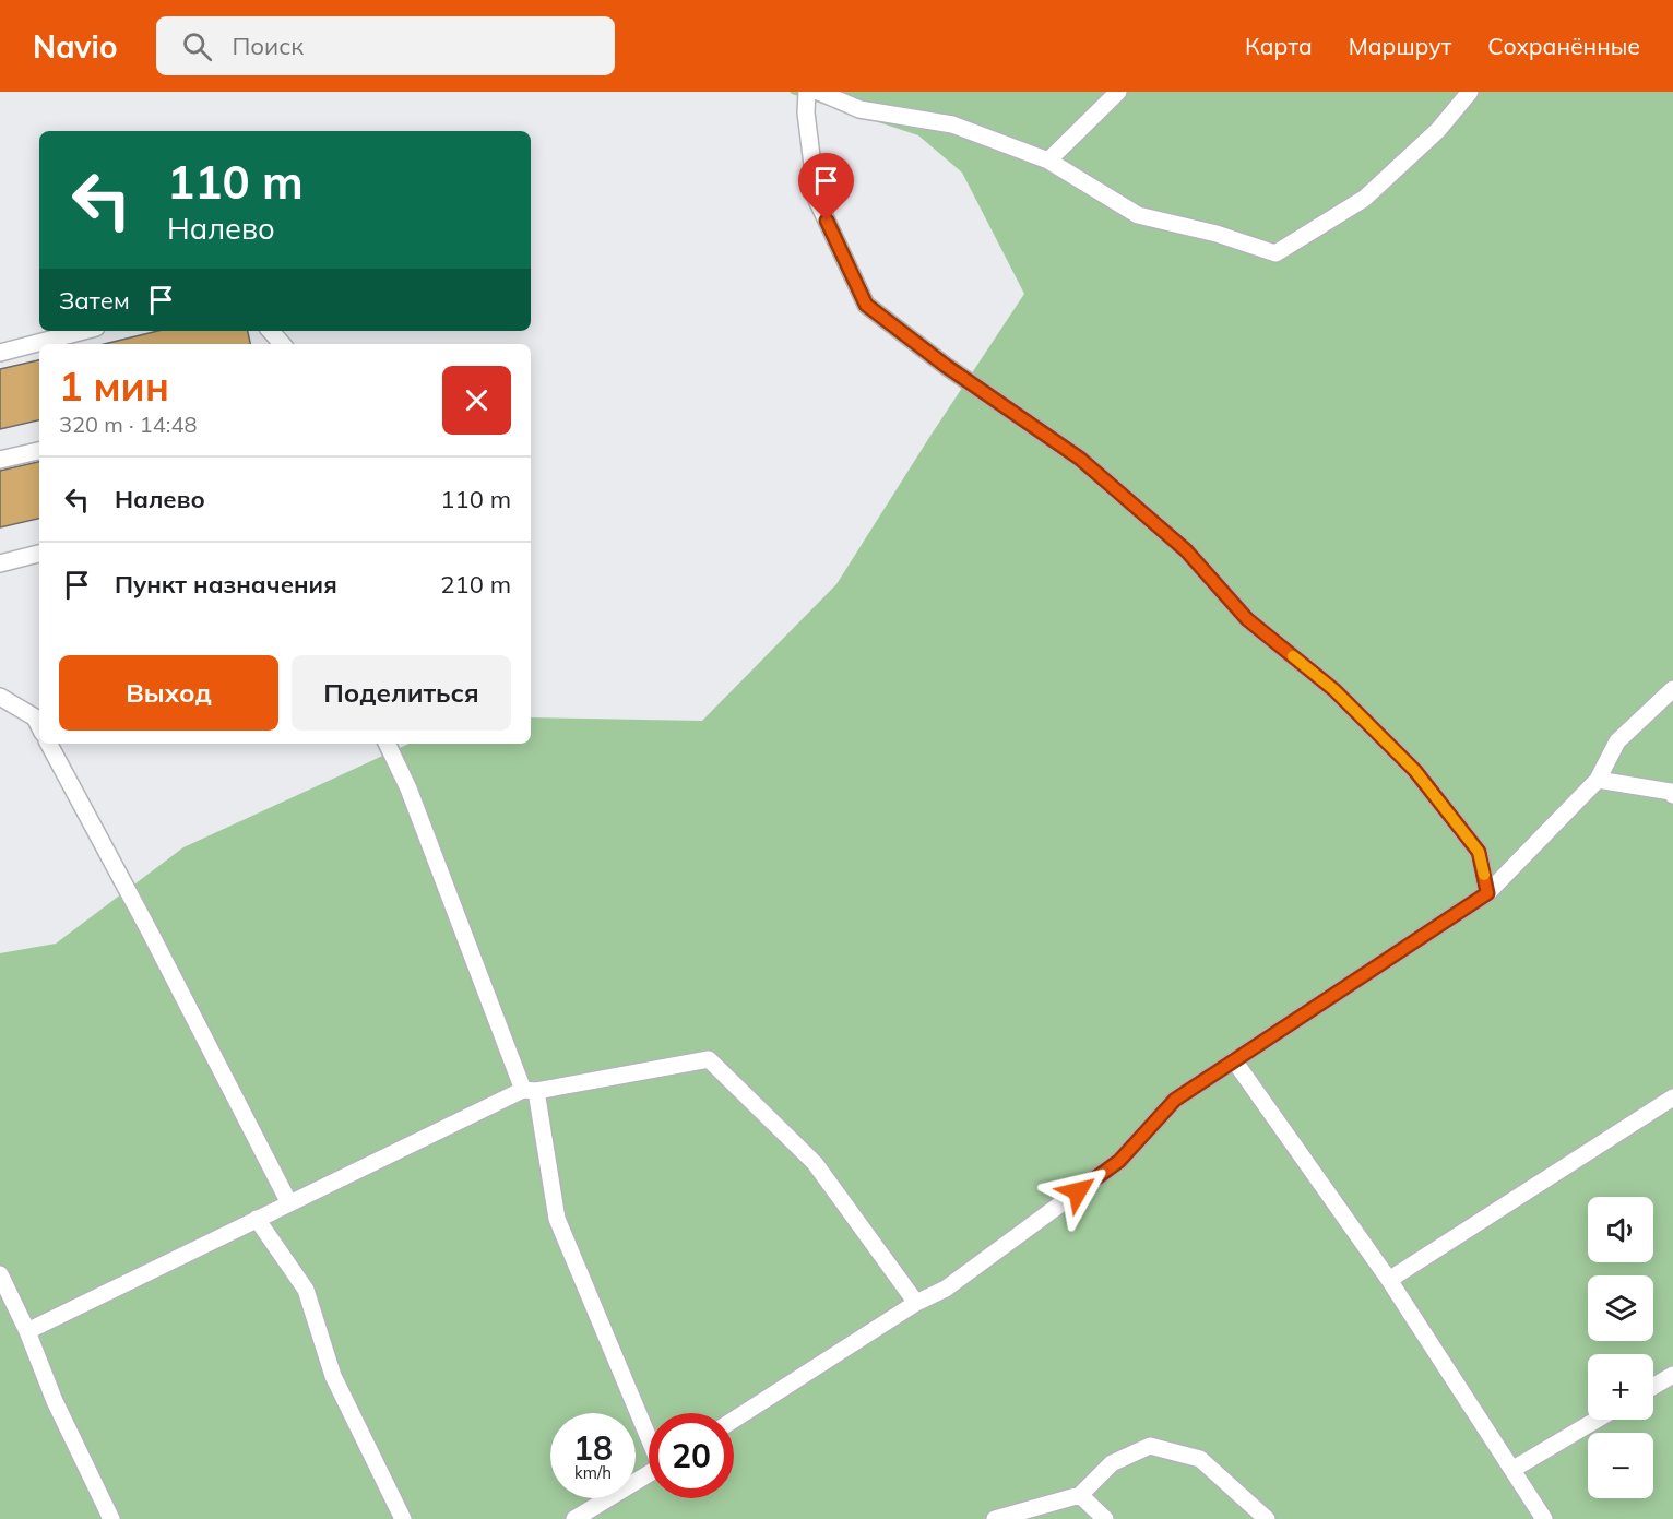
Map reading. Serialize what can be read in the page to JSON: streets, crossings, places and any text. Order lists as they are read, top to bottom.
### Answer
{
  "page": {
    "header": "Navio",
    "search": "Поиск",
    "nav": ["Карта", "Маршрут", "Сохранённые"],
    "turn": ["110 m", "Налево"],
    "then": "Затем",
    "heading": ["1 мин", "320 m · 14:48"],
    "list": [
      {
        "name": "Налево",
        "value": "110 m"
      },
      {
        "name": "Пункт назначения",
        "value": "210 m"
      }
    ],
    "buttons": ["Выход", "Поделиться"],
    "map_buttons": ["+", "−"],
    "speed": "18 km/h",
    "limit": "20"
  }
}
